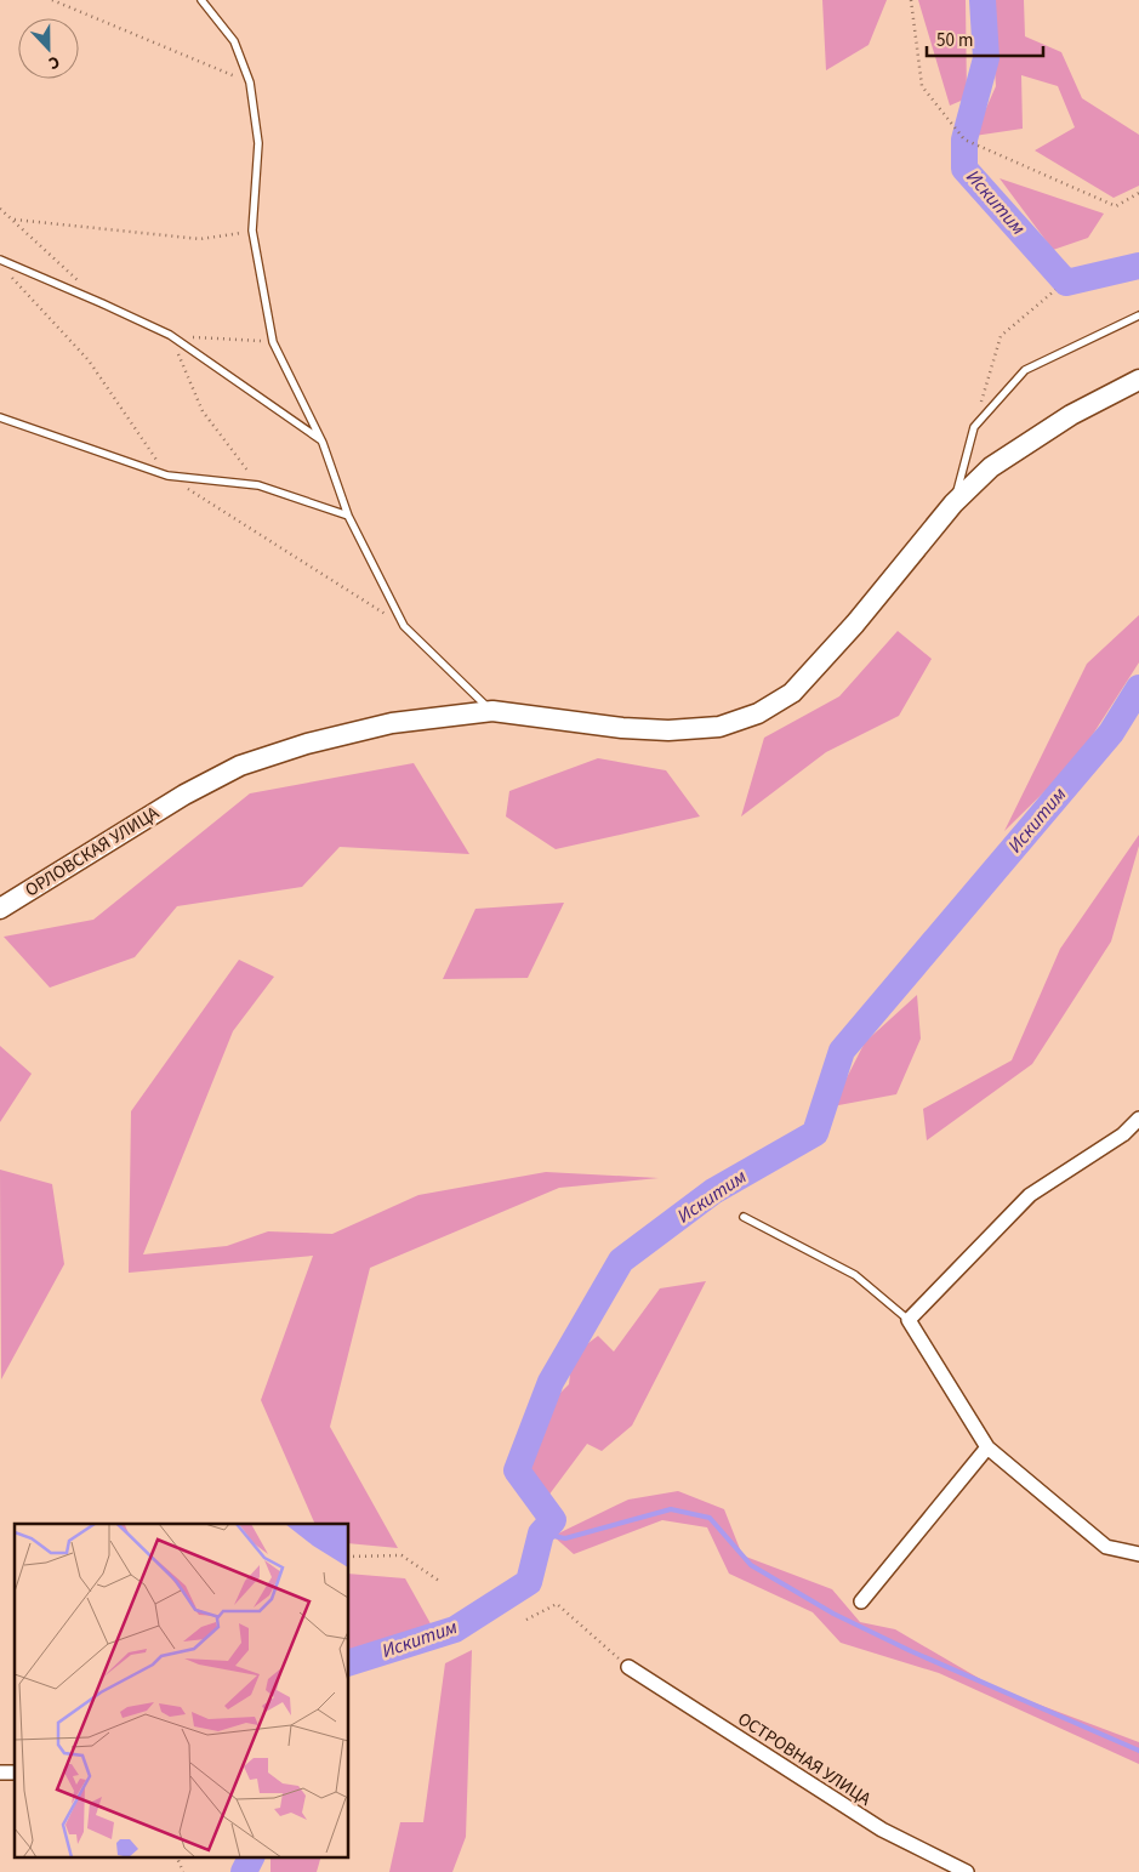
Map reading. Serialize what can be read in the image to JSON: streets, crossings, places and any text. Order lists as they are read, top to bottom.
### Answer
{
  "streets": {
    "main road": ["ОРЛОВСКАЯ УЛИЦА"],
    "street": ["ОСТРОВНАЯ УЛИЦА"]
  },
  "water": ["Искитим"],
  "scale_bar": "50 m",
  "north": "bottom"
}
